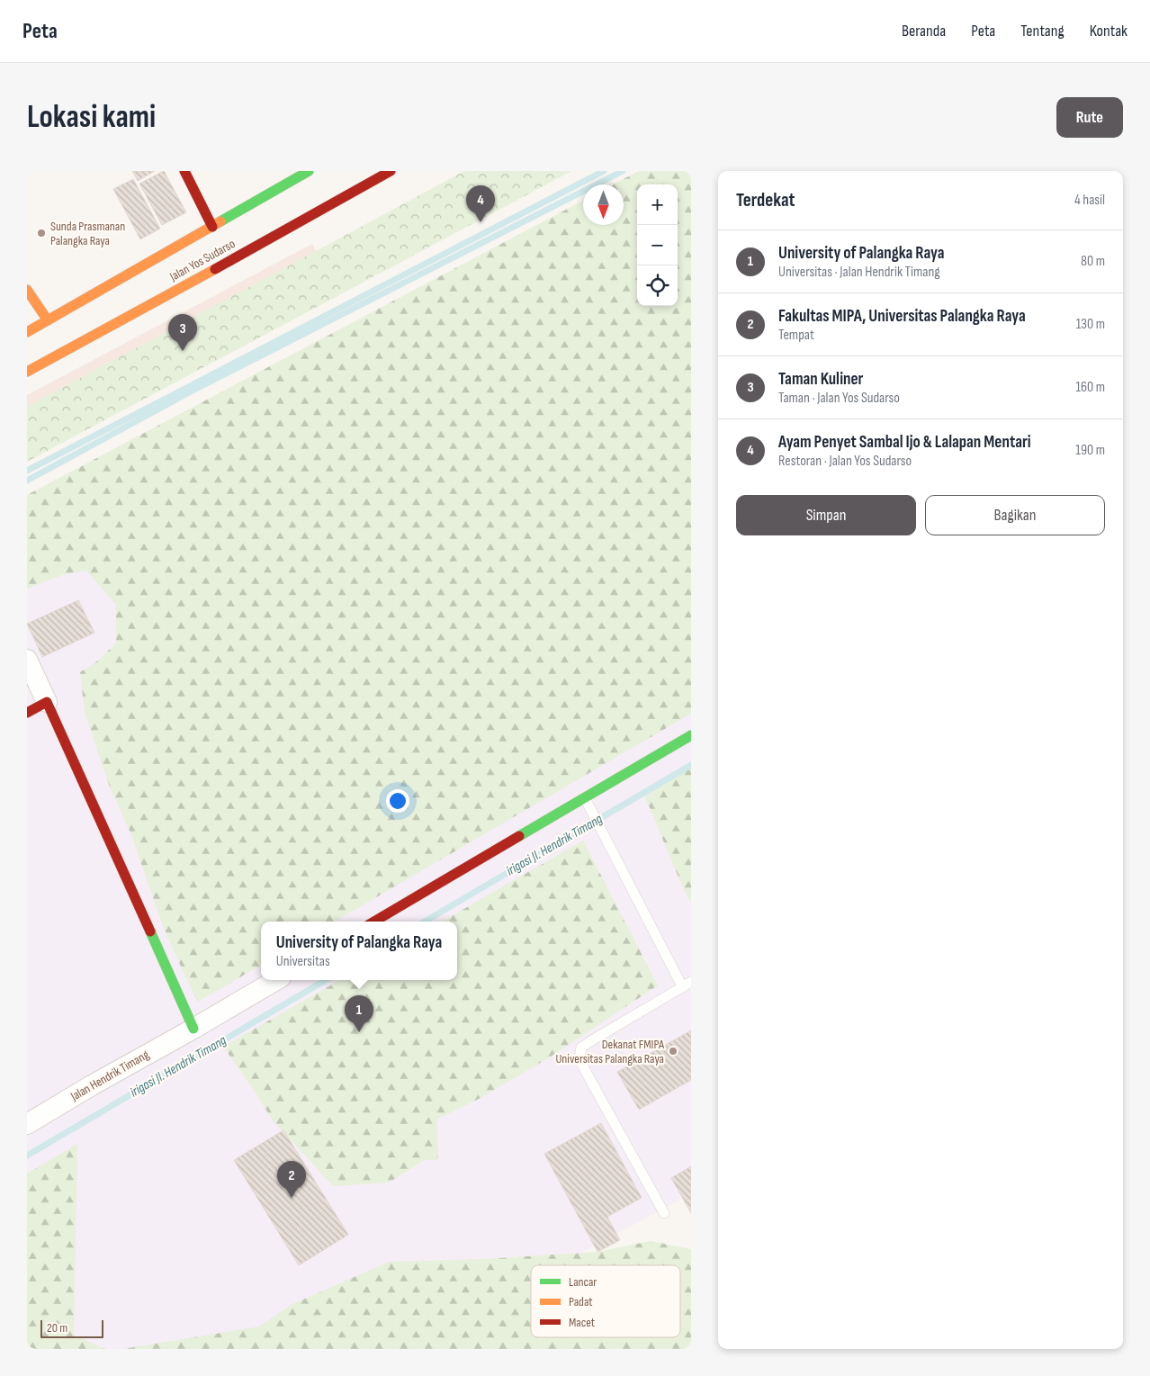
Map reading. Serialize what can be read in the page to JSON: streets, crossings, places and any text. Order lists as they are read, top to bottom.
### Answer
{
  "streets": {
    "street": ["Jalan Yos Sudarso", "Jalan Hendrik Timang"]
  },
  "water": ["irigasi Jl. Hendrik Timang"],
  "places": ["Sunda Prasmanan Palangka Raya", "Dekanat FMIPA Universitas Palangka Raya"],
  "legend": ["Lancar", "Padat", "Macet"],
  "scale_bar": "20 m",
  "north": "bottom",
  "page": {
    "header": "Peta",
    "nav": [
      "Beranda",
      "Peta",
      "Tentang",
      "Kontak"
    ],
    "buttons": [
      "Rute",
      ["Simpan", "Bagikan"]
    ],
    "title": "Lokasi kami",
    "heading": ["Terdekat", "4 hasil"],
    "map_buttons": ["+", "−"],
    "pins": [
      "4",
      "3",
      "1",
      "2"
    ],
    "list": [
      {
        "mark": "1",
        "name": "University of Palangka Raya",
        "note": "Universitas · Jalan Hendrik Timang",
        "value": "80 m"
      },
      {
        "mark": "2",
        "name": "Fakultas MIPA, Universitas Palangka Raya",
        "note": "Tempat",
        "value": "130 m"
      },
      {
        "mark": "3",
        "name": "Taman Kuliner",
        "note": "Taman · Jalan Yos Sudarso",
        "value": "160 m"
      },
      {
        "mark": "4",
        "name": "Ayam Penyet Sambal Ijo & Lalapan Mentari",
        "note": "Restoran · Jalan Yos Sudarso",
        "value": "190 m"
      }
    ],
    "popup": ["University of Palangka Raya", "Universitas"],
    "scale": "20 m"
  }
}
